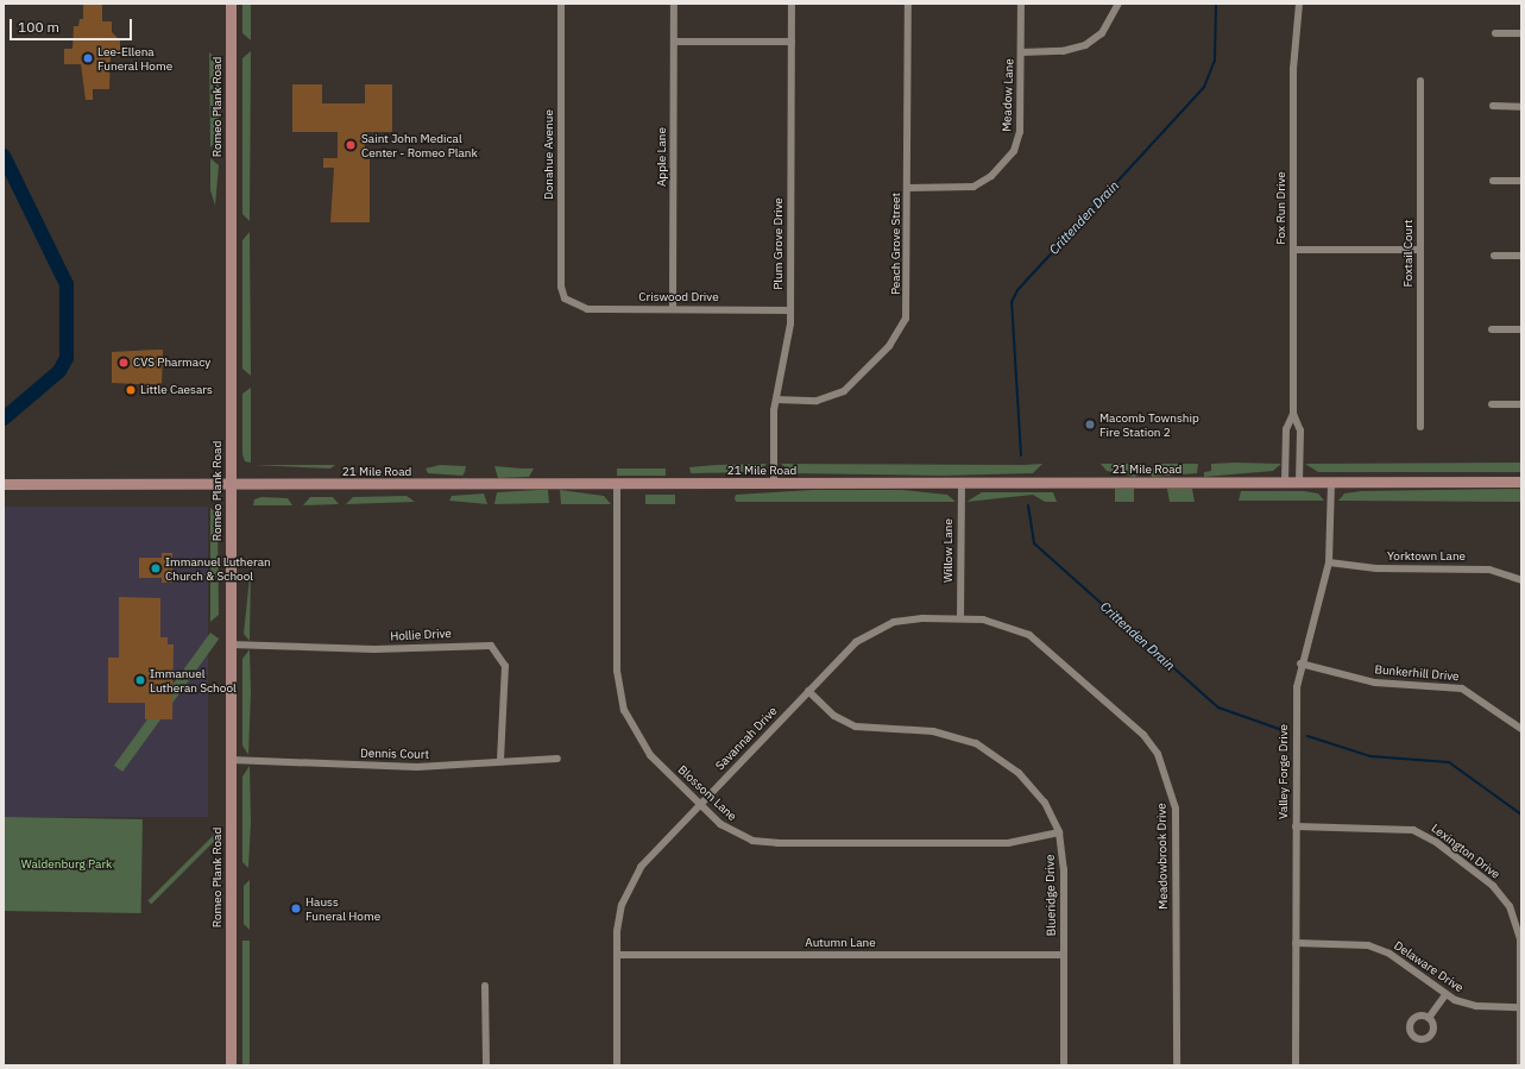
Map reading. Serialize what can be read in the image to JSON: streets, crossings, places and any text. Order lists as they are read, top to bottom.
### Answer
{
  "streets": {
    "street": [
      "Meadow Lane",
      "Romeo Plank Road",
      "Donahue Avenue",
      "Apple Lane",
      "Fox Run Drive",
      "Plum Grove Drive",
      "Peach Grove Street",
      "Foxtail Court",
      "Criswood Drive",
      "21 Mile Road",
      "Willow Lane",
      "Yorktown Lane",
      "Hollie Drive",
      "Bunkerhill Drive",
      "Savannah Drive",
      "Dennis Court",
      "Valley Forge Drive",
      "Blossom Lane",
      "Lexington Drive",
      "Meadowbrook Drive",
      "Blueridge Drive",
      "Autumn Lane",
      "Delaware Drive"
    ]
  },
  "crossings": [
    ["Meadow Lane", "Peach Grove Street"],
    ["Romeo Plank Road", "21 Mile Road"],
    ["Romeo Plank Road", "Hollie Drive"],
    ["Romeo Plank Road", "Dennis Court"],
    ["Donahue Avenue", "Criswood Drive"],
    ["Apple Lane", "Criswood Drive"],
    ["Fox Run Drive", "21 Mile Road"],
    ["Plum Grove Drive", "Peach Grove Street"],
    ["Plum Grove Drive", "Criswood Drive"],
    ["Plum Grove Drive", "21 Mile Road"],
    ["21 Mile Road", "Willow Lane"],
    ["21 Mile Road", "Valley Forge Drive"],
    ["21 Mile Road", "Blossom Lane"],
    ["Willow Lane", "Savannah Drive"],
    ["Willow Lane", "Meadowbrook Drive"],
    ["Yorktown Lane", "Valley Forge Drive"],
    ["Hollie Drive", "Dennis Court"],
    ["Bunkerhill Drive", "Valley Forge Drive"],
    ["Savannah Drive", "Blossom Lane"],
    ["Savannah Drive", "Meadowbrook Drive"],
    ["Savannah Drive", "Blueridge Drive"],
    ["Savannah Drive", "Autumn Lane"],
    ["Valley Forge Drive", "Lexington Drive"],
    ["Valley Forge Drive", "Delaware Drive"],
    ["Blossom Lane", "Blueridge Drive"],
    ["Lexington Drive", "Delaware Drive"],
    ["Blueridge Drive", "Autumn Lane"]
  ],
  "water": ["Crittenden Drain"],
  "parks": ["Waldenburg Park"],
  "places": [
    "Lee-Ellena Funeral Home",
    "Saint John Medical Center - Romeo Plank",
    "CVS Pharmacy",
    "Little Caesars",
    "Macomb Township Fire Station 2",
    "Immanuel Lutheran Church & School",
    "Immanuel Lutheran School",
    "Hauss Funeral Home"
  ],
  "scale_bar": "100 m"
}
